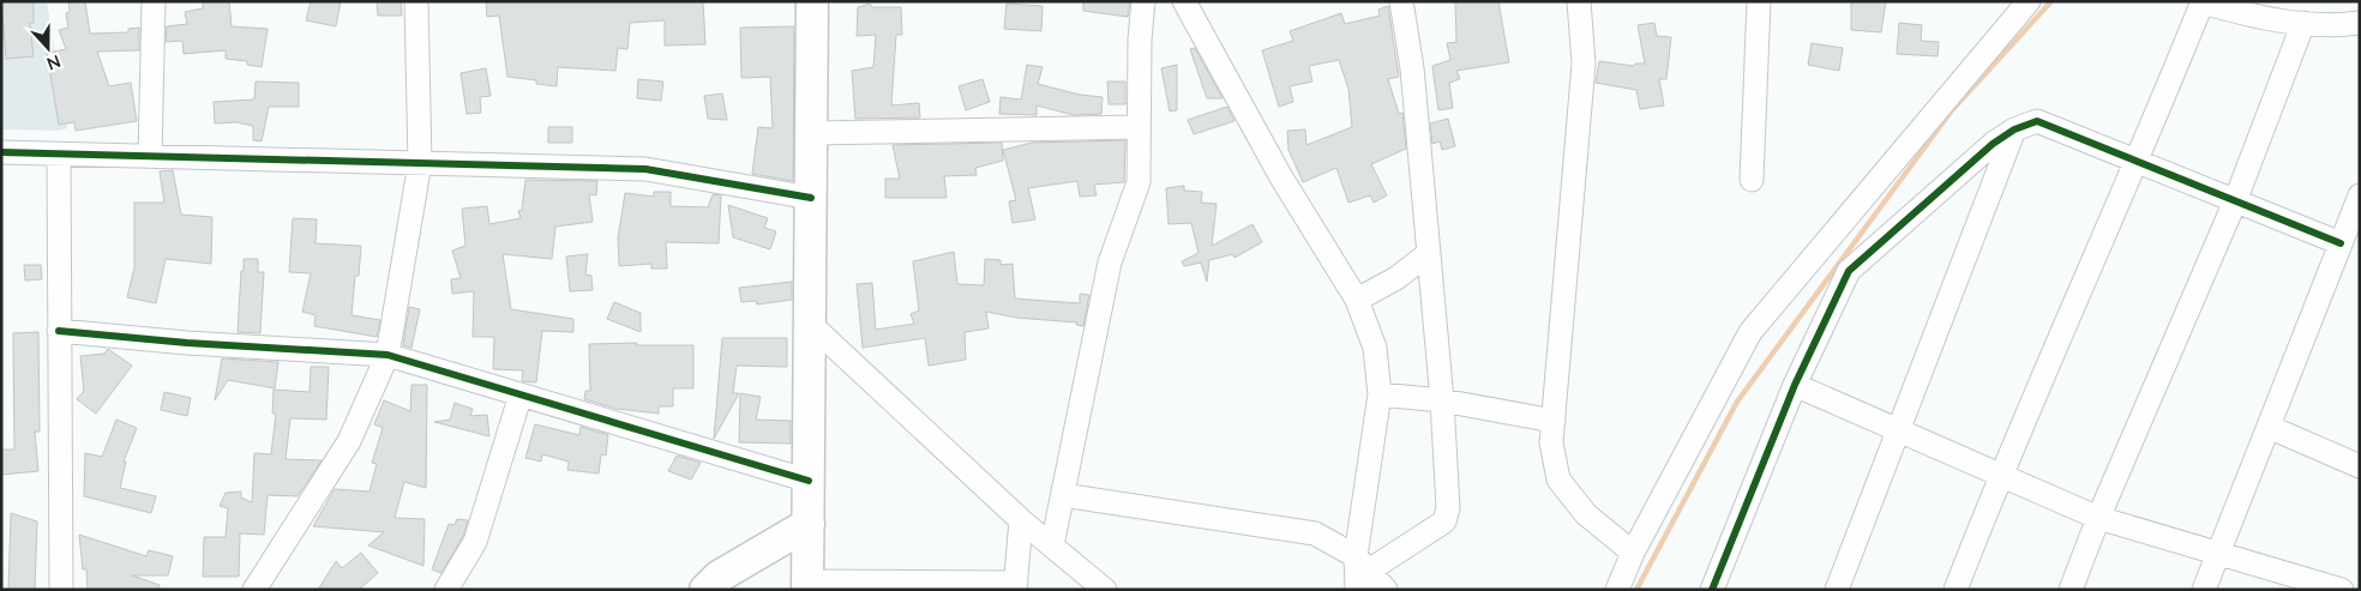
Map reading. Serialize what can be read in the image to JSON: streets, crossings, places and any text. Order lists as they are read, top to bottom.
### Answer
{
  "north": "bottom"
}
